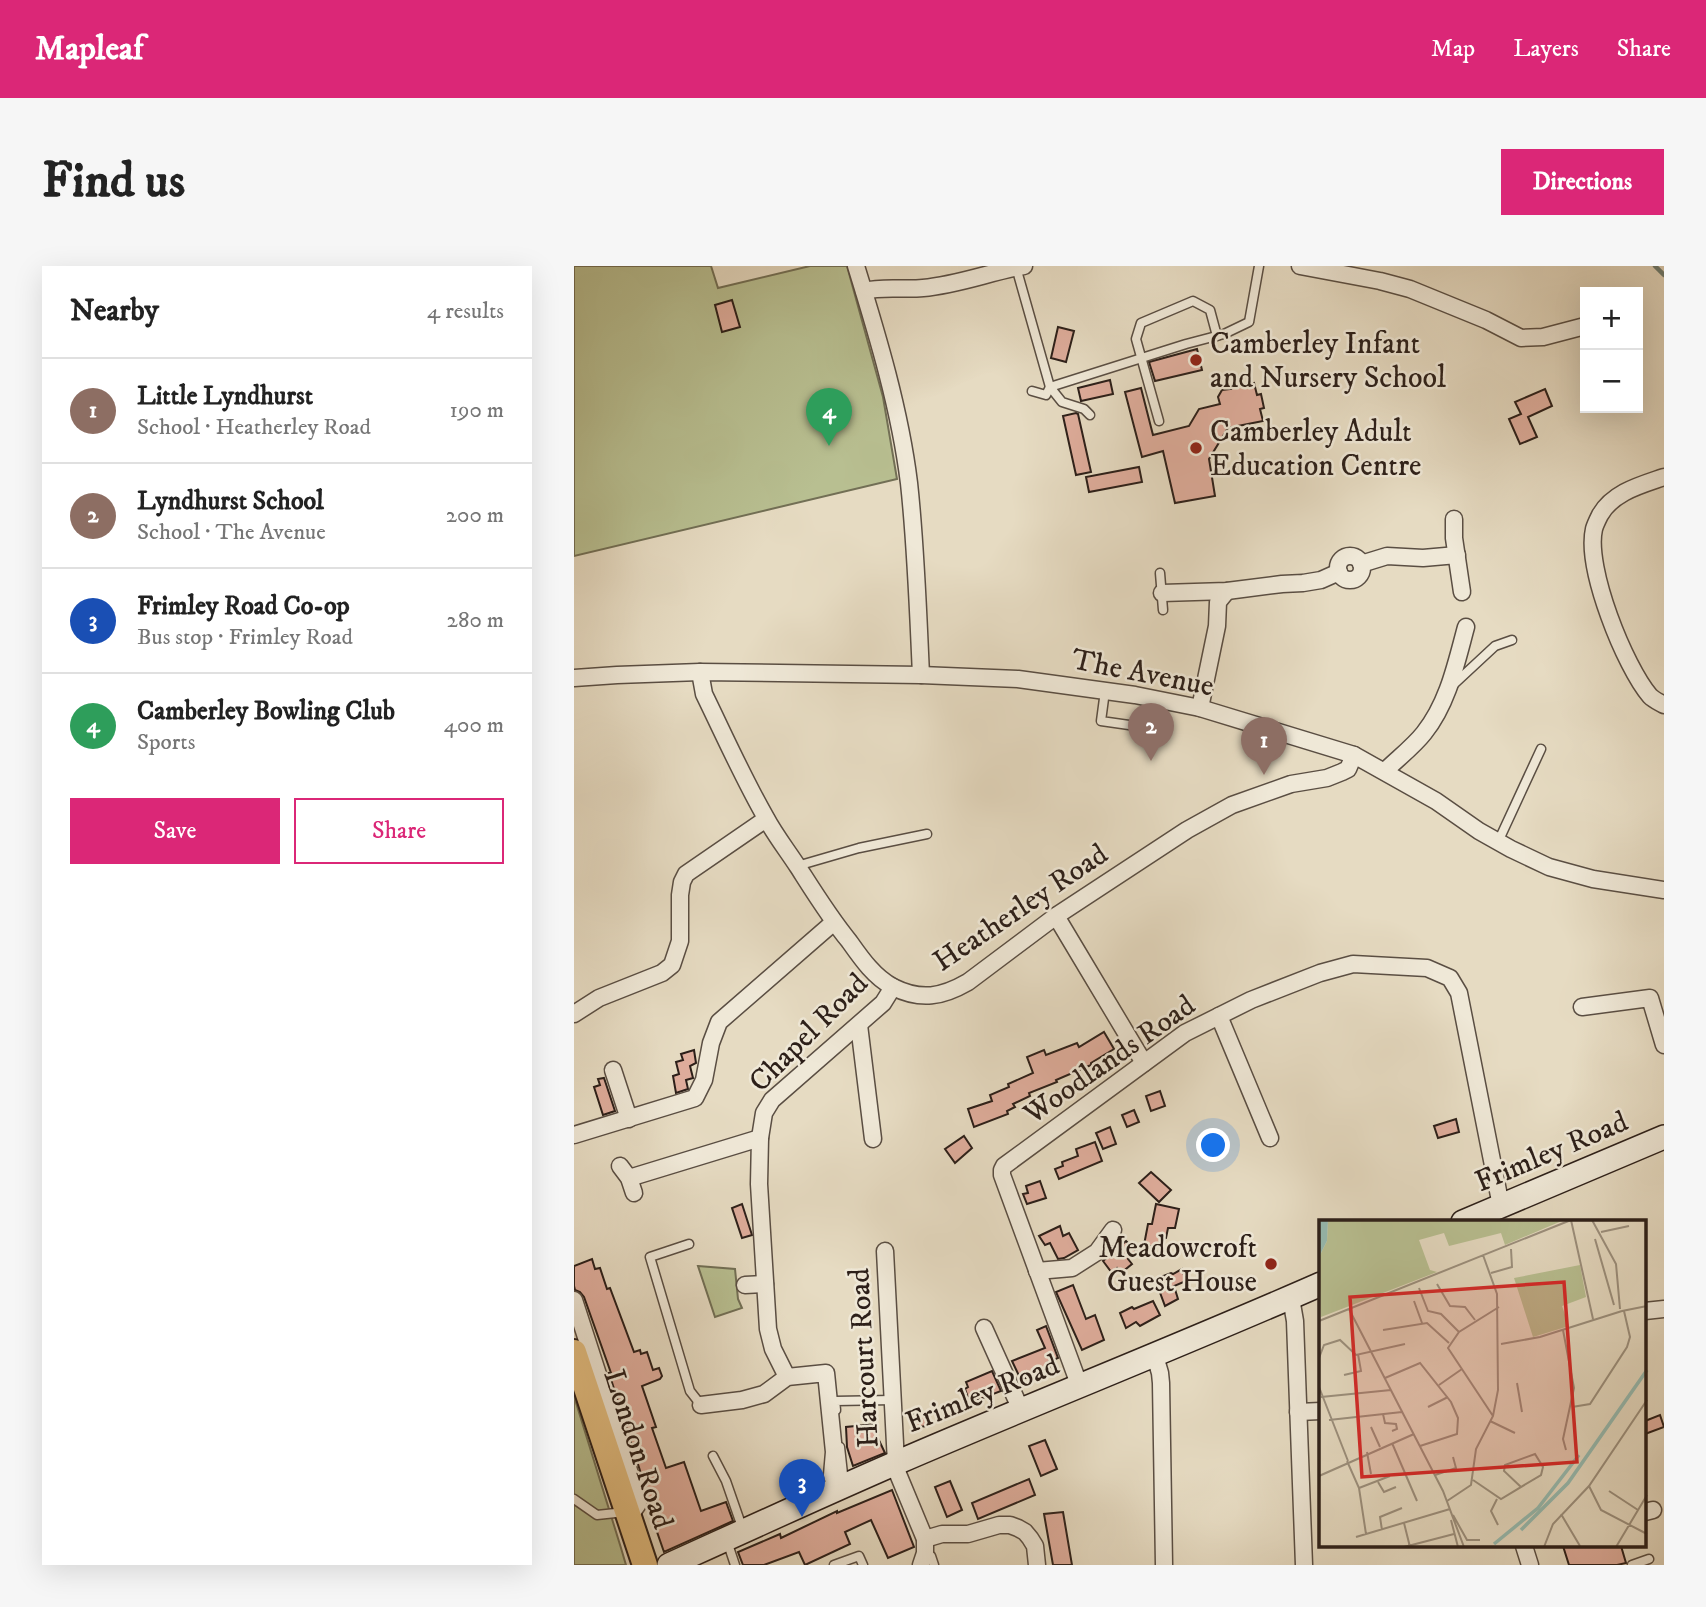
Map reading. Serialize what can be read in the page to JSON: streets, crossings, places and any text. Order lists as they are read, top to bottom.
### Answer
{
  "streets": {
    "main road": ["Frimley Road", "London Road"],
    "street": [
      "The Avenue",
      "Heatherley Road",
      "Chapel Road",
      "Woodlands Road",
      "Harcourt Road"
    ]
  },
  "crossings": [
    ["The Avenue", "Heatherley Road"],
    ["Heatherley Road", "Chapel Road"],
    ["Woodlands Road", "Frimley Road"],
    ["Frimley Road", "Harcourt Road"]
  ],
  "places": ["Camberley Infant and Nursery School", "Camberley Adult Education Centre", "Meadowcroft Guest House"],
  "page": {
    "header": "Mapleaf",
    "nav": ["Map", "Layers", "Share"],
    "buttons": [
      "Directions",
      ["Save", "Share"]
    ],
    "title": "Find us",
    "heading": ["Nearby", "4 results"],
    "map_buttons": ["+", "−"],
    "list": [
      {
        "mark": "1",
        "name": "Little Lyndhurst",
        "note": "School · Heatherley Road",
        "value": "190 m"
      },
      {
        "mark": "2",
        "name": "Lyndhurst School",
        "note": "School · The Avenue",
        "value": "200 m"
      },
      {
        "mark": "3",
        "name": "Frimley Road Co-op",
        "note": "Bus stop · Frimley Road",
        "value": "280 m"
      },
      {
        "mark": "4",
        "name": "Camberley Bowling Club",
        "note": "Sports",
        "value": "400 m"
      }
    ],
    "pins": [
      "4",
      "2",
      "1",
      "3"
    ]
  }
}
